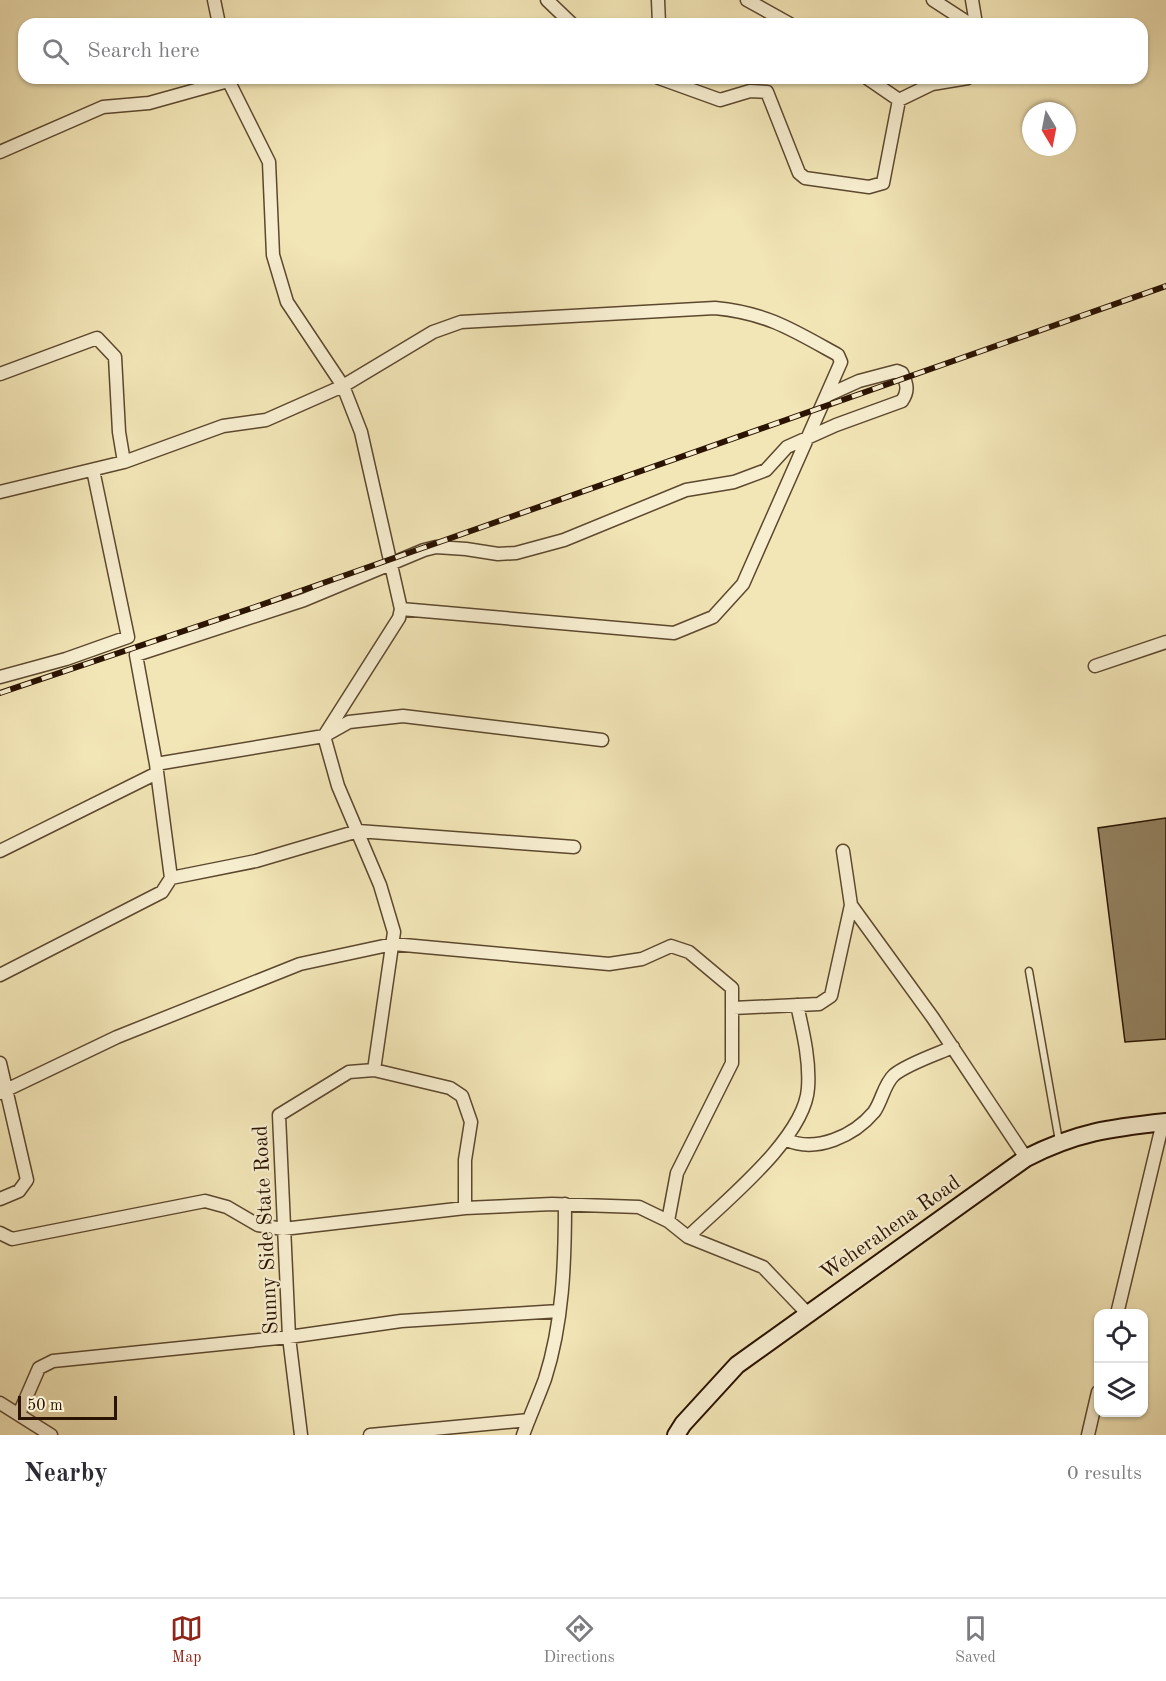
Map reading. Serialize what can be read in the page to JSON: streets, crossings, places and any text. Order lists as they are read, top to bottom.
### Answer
{
  "streets": {
    "main road": ["Weherahena Road"],
    "street": ["Sunny Side State Road"]
  },
  "scale_bar": "50 m",
  "north": "bottom",
  "page": {
    "search": "Search here",
    "scale": "50 m",
    "heading": ["Nearby", "0 results"],
    "nav": ["Map", "Directions", "Saved"]
  }
}
